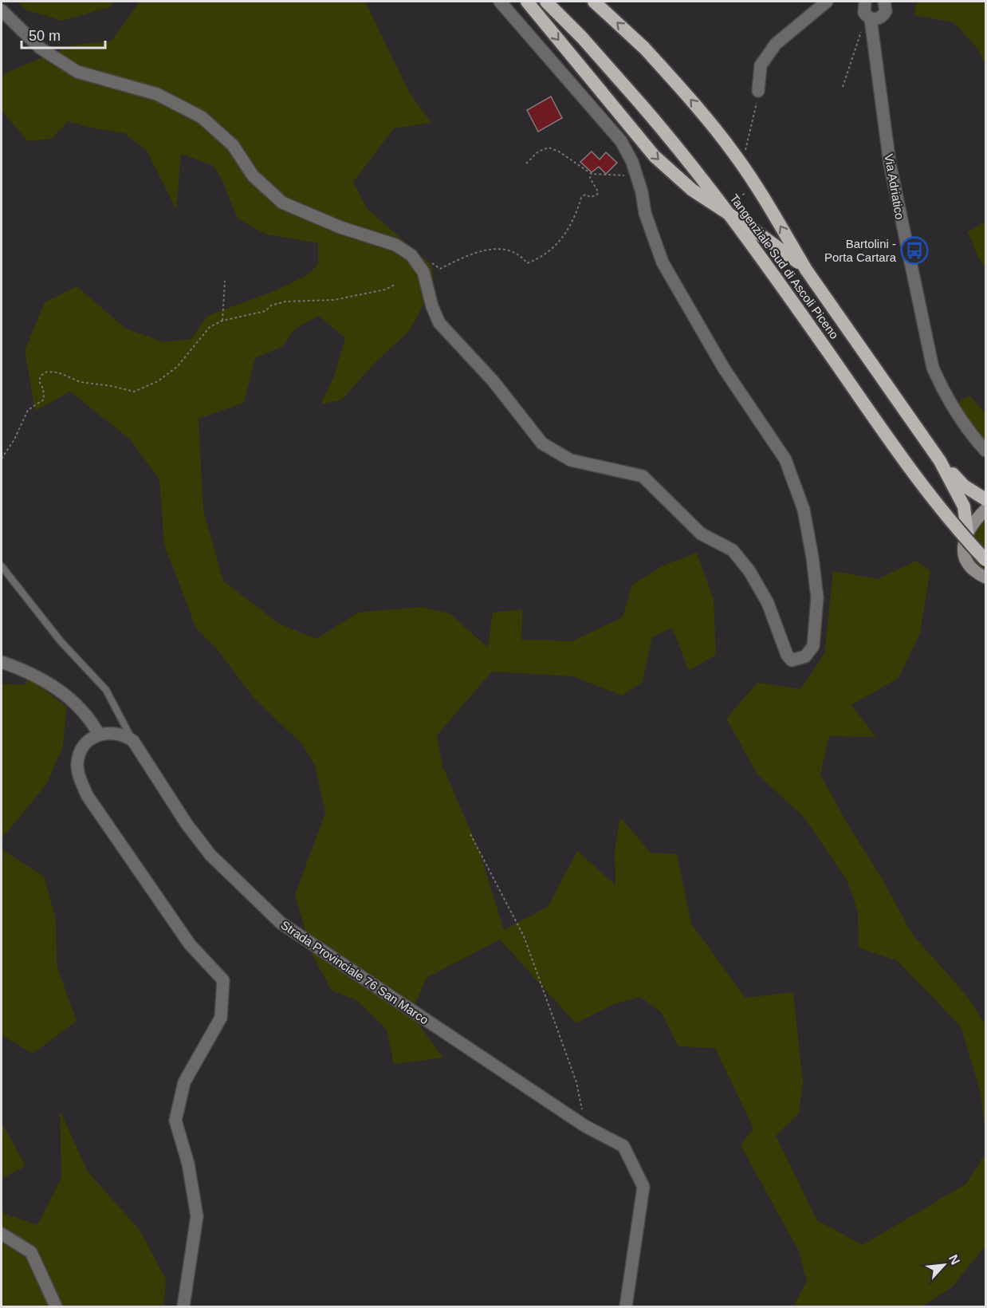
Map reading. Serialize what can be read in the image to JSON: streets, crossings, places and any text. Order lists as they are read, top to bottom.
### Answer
{
  "streets": {
    "highway": ["Tangenziale Sud di Ascoli Piceno"],
    "street": ["Via Adriatico", "Strada Provinciale 76 San Marco"]
  },
  "places": {
    "bus stop": ["Bartolini - Porta Cartara"]
  },
  "scale_bar": "50 m",
  "north": "top right"
}
